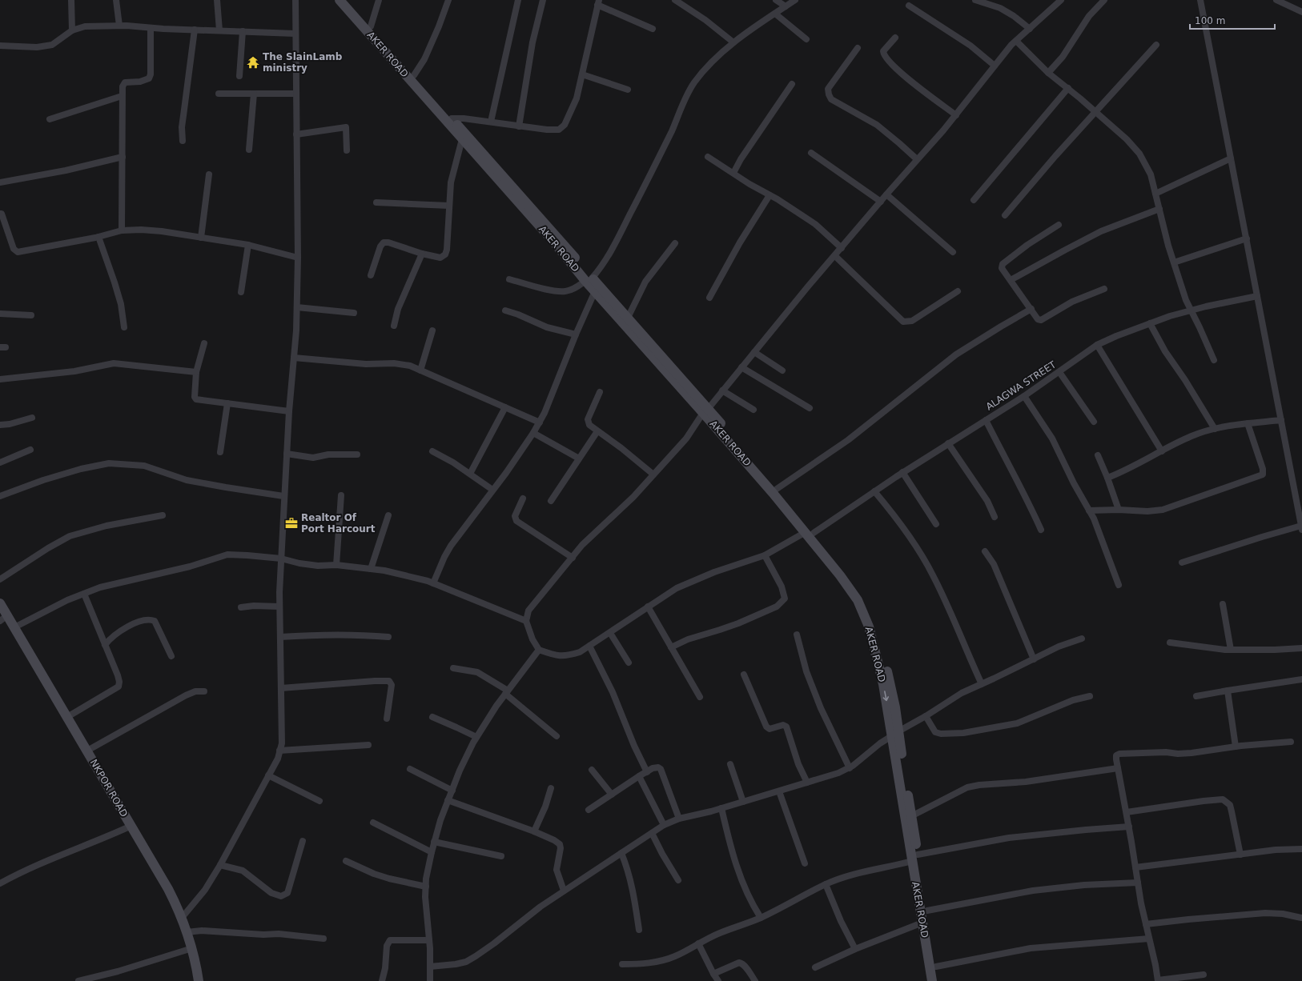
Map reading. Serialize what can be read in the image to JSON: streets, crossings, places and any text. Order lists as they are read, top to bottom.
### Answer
{
  "streets": {
    "street": ["AKER ROAD", "ALAGWA STREET", "NKPOR ROAD"]
  },
  "crossings": [
    ["AKER ROAD", "ALAGWA STREET"]
  ],
  "places": {
    "temple": ["The SlainLamb ministry"],
    "office": ["Realtor Of Port Harcourt"]
  },
  "scale_bar": "100 m"
}
